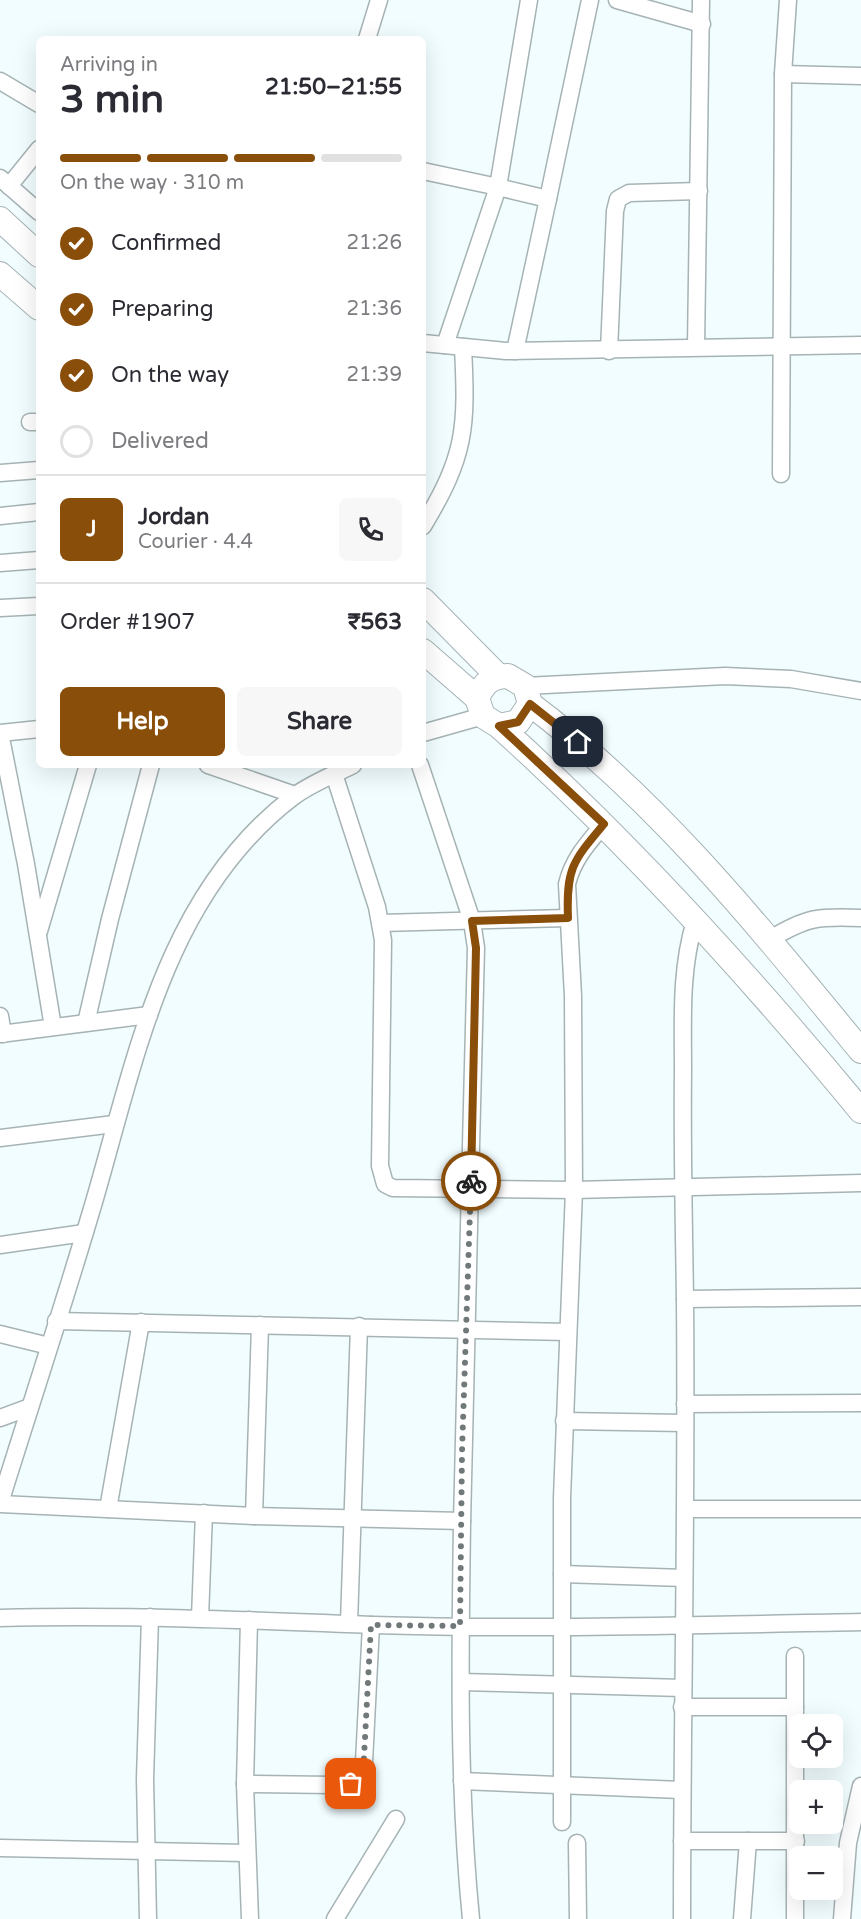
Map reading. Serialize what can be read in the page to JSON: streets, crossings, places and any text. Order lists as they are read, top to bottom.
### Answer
{
  "page": {
    "heading": ["3 min", "Arriving in", "21:50–21:55"],
    "panel": [
      "Jordan",
      "Courier · 4.4",
      "Order #1907",
      "₹563"
    ],
    "bar": "On the way · 310 m",
    "list": [
      ["Confirmed", "21:26"],
      ["Preparing", "21:36"],
      ["On the way", "21:39"],
      "Delivered"
    ],
    "round": "J",
    "buttons": ["Help", "Share"],
    "map_buttons": ["+", "−"]
  }
}
